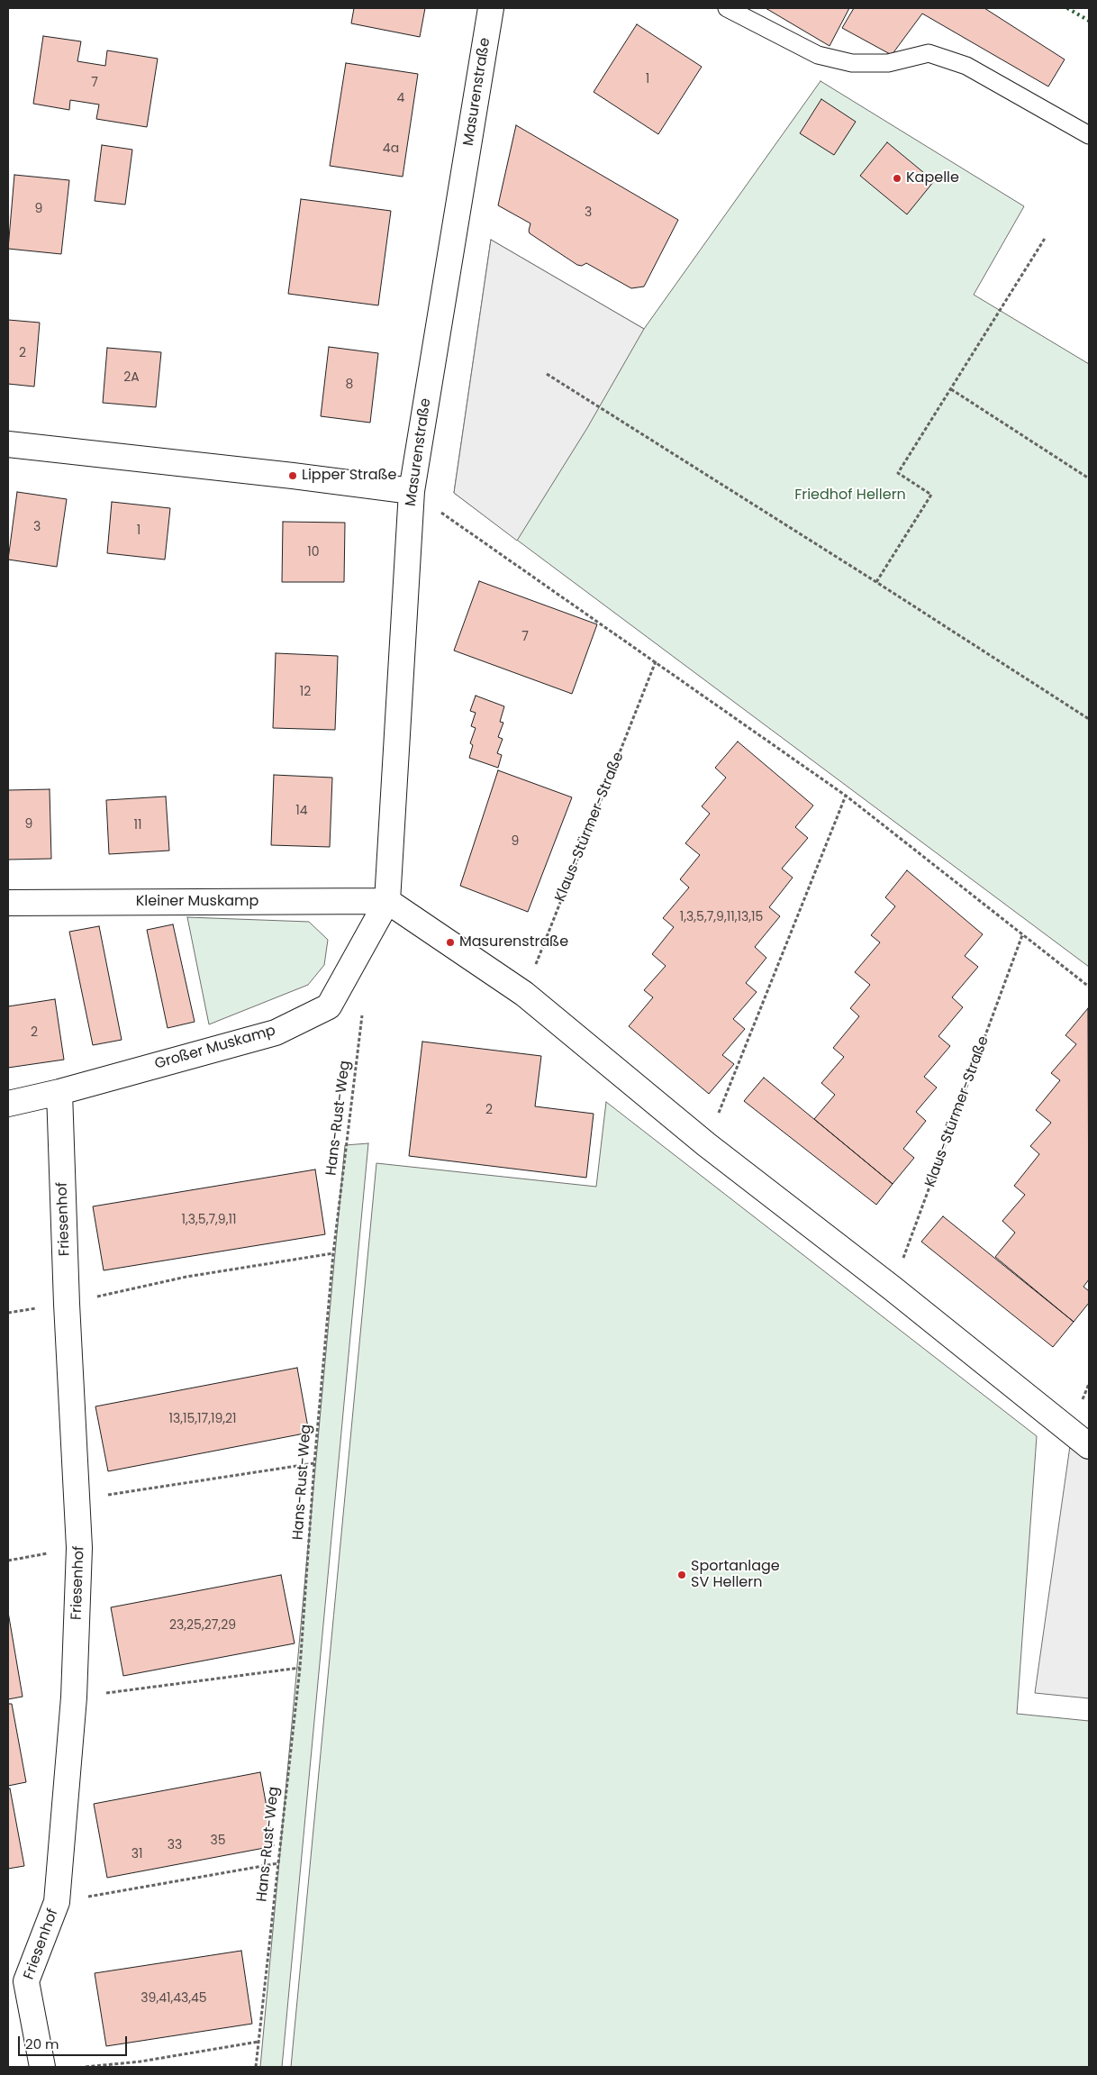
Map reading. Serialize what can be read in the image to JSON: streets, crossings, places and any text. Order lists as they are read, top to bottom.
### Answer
{
  "streets": {
    "street": [
      "Masurenstraße",
      "Kleiner Muskamp",
      "Großer Muskamp",
      "Friesenhof"
    ],
    "path": ["Klaus-Stürmer-Straße", "Hans-Rust-Weg"]
  },
  "crossings": [
    ["Masurenstraße", "Kleiner Muskamp"],
    ["Masurenstraße", "Großer Muskamp"],
    ["Kleiner Muskamp", "Großer Muskamp"],
    ["Großer Muskamp", "Friesenhof"]
  ],
  "parks": ["Friedhof Hellern"],
  "places": [
    "Kapelle",
    "Lipper Straße",
    "Masurenstraße",
    "Sportanlage SV Hellern"
  ],
  "house_numbers": [
    "1",
    "7",
    "4",
    "4a",
    "9",
    "3",
    "2",
    "2A",
    "8",
    "3",
    "1",
    "10",
    "7",
    "12",
    "14",
    "9",
    "11",
    "9",
    "1,3,5,7,9,11,13,15",
    "2",
    "2",
    "1,3,5,7,9,11",
    "13,15,17,19,21",
    "23,25,27,29",
    "35",
    "33",
    "31",
    "39,41,43,45"
  ],
  "scale_bar": "20 m"
}
